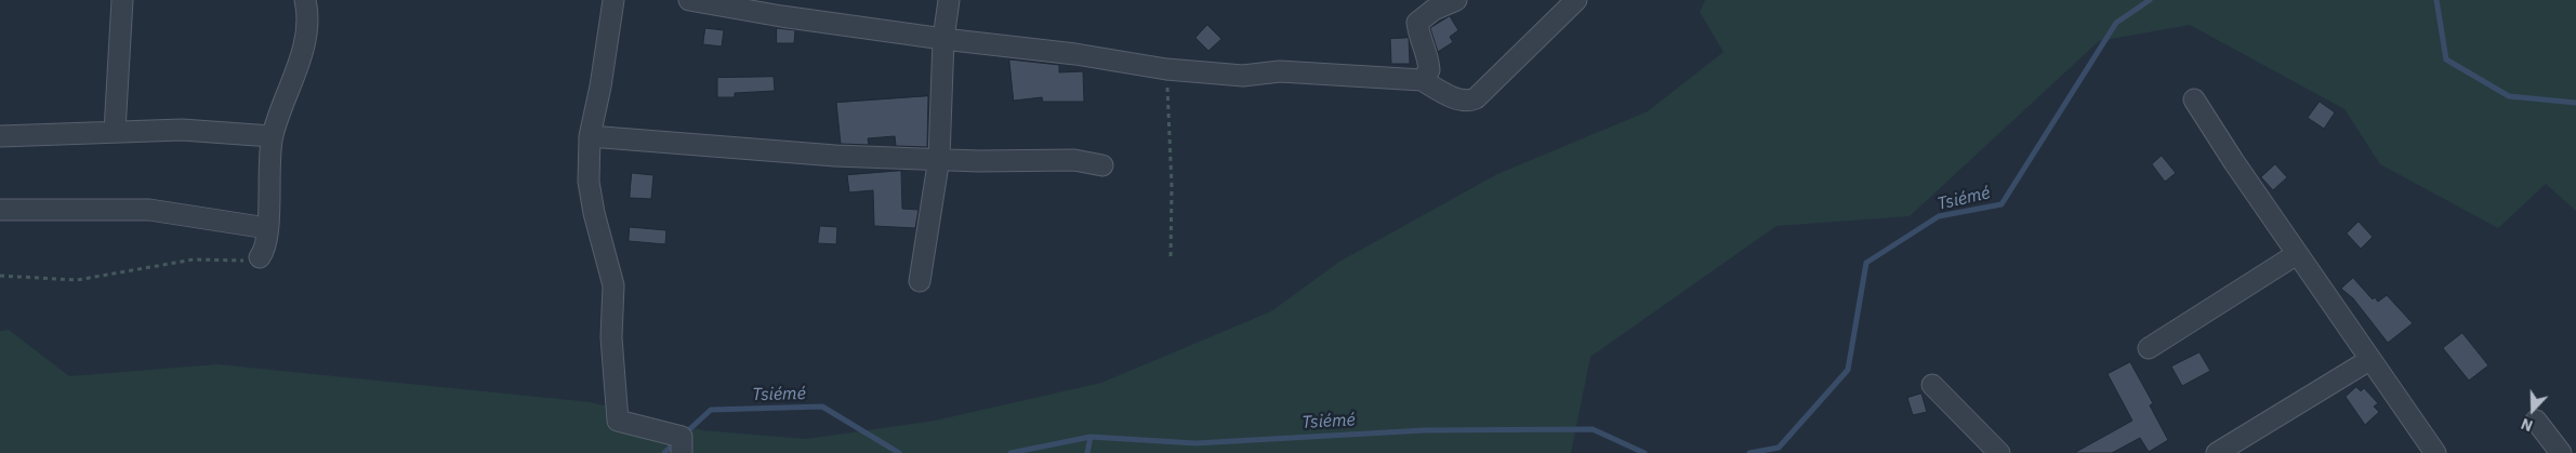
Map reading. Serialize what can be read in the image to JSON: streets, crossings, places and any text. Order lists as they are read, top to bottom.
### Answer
{
  "water": ["Tsiémé"],
  "north": "bottom"
}
